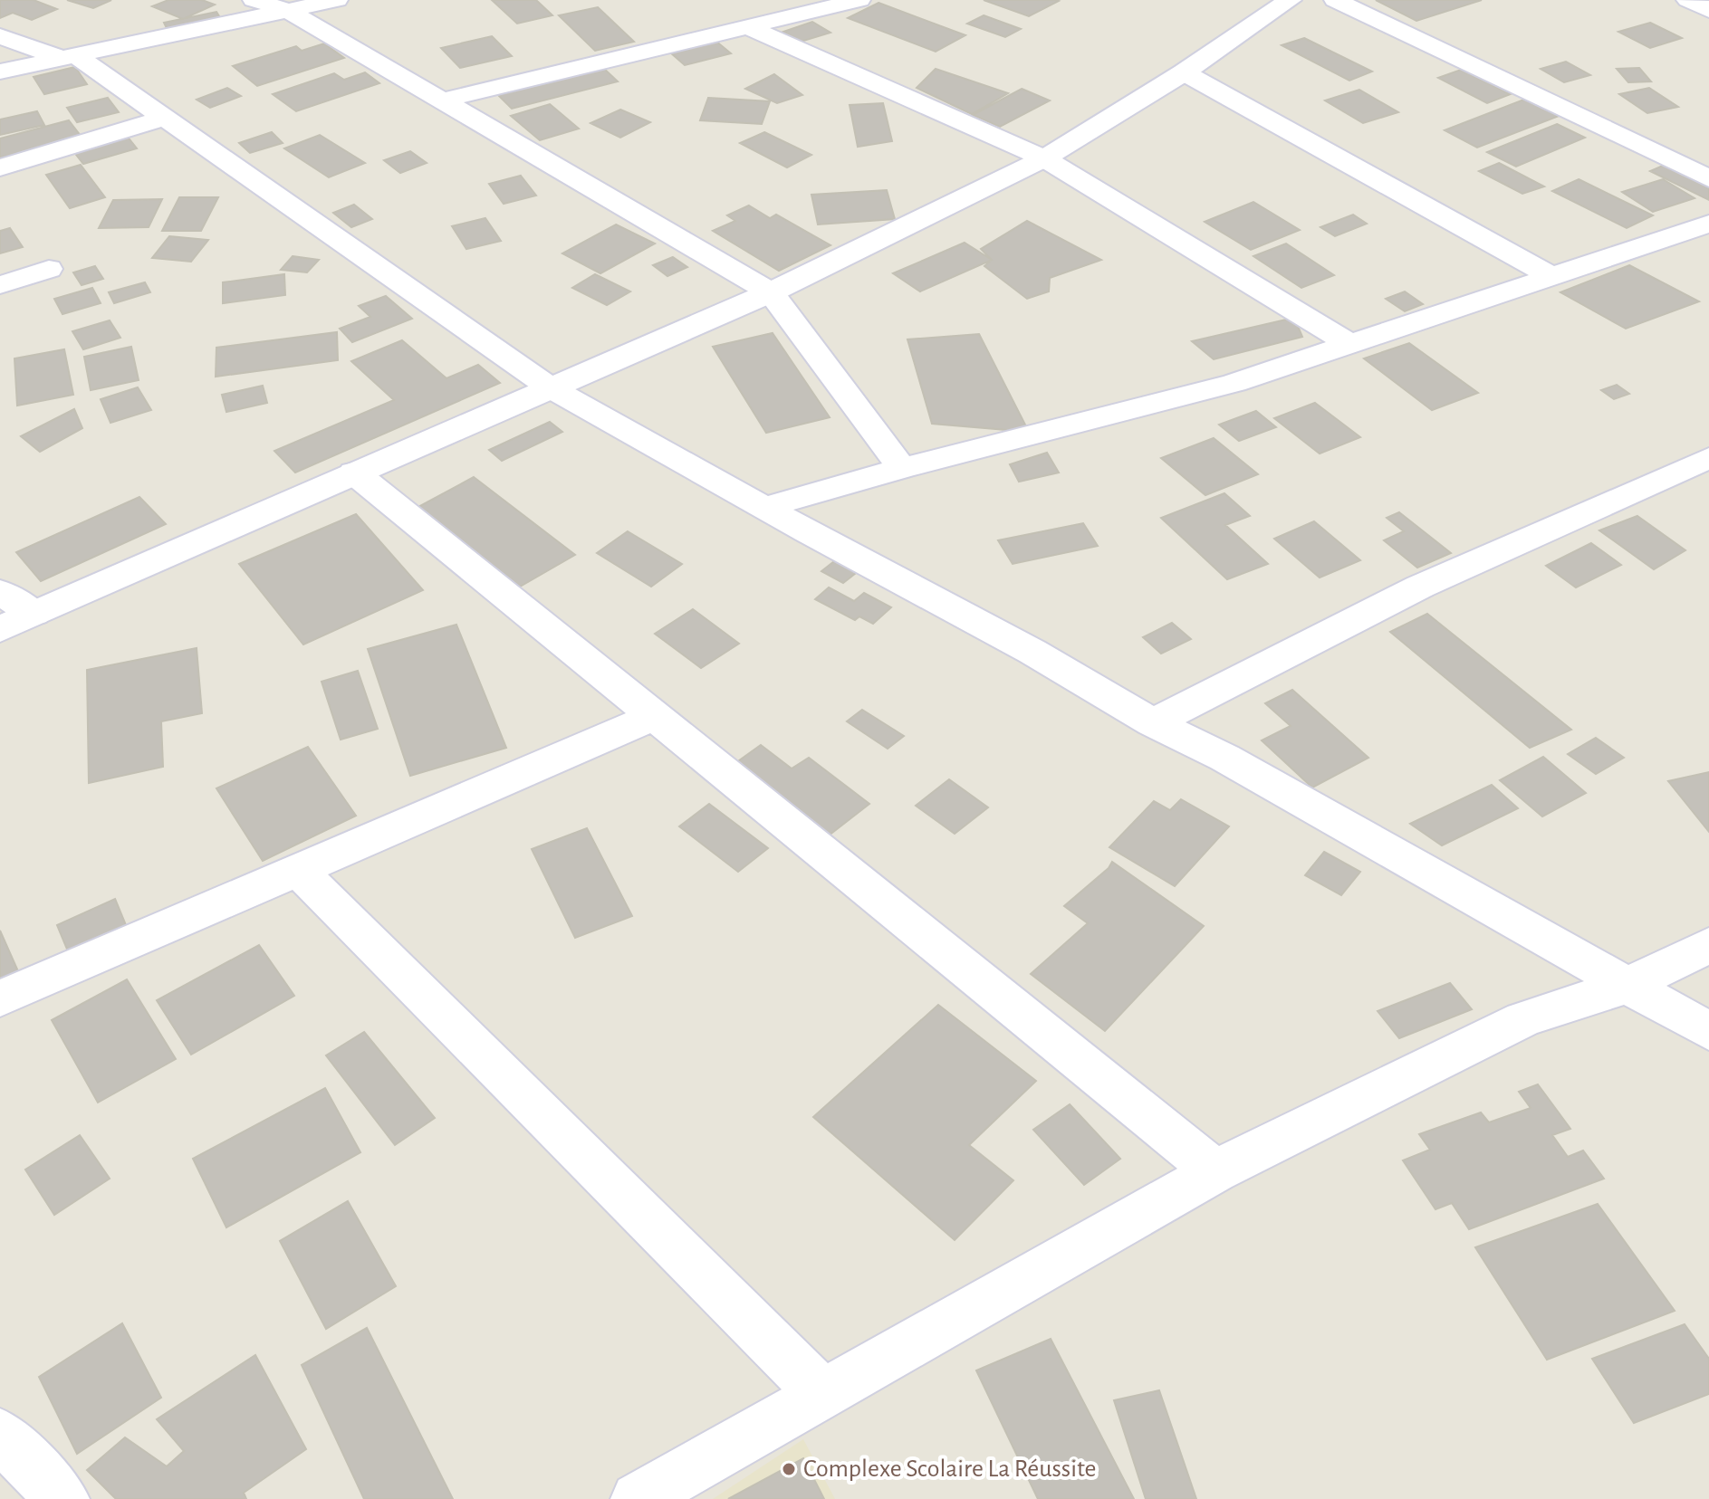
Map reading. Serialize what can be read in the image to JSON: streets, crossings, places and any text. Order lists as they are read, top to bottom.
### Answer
{
  "places": ["Complexe Scolaire La Réussite"]
}
